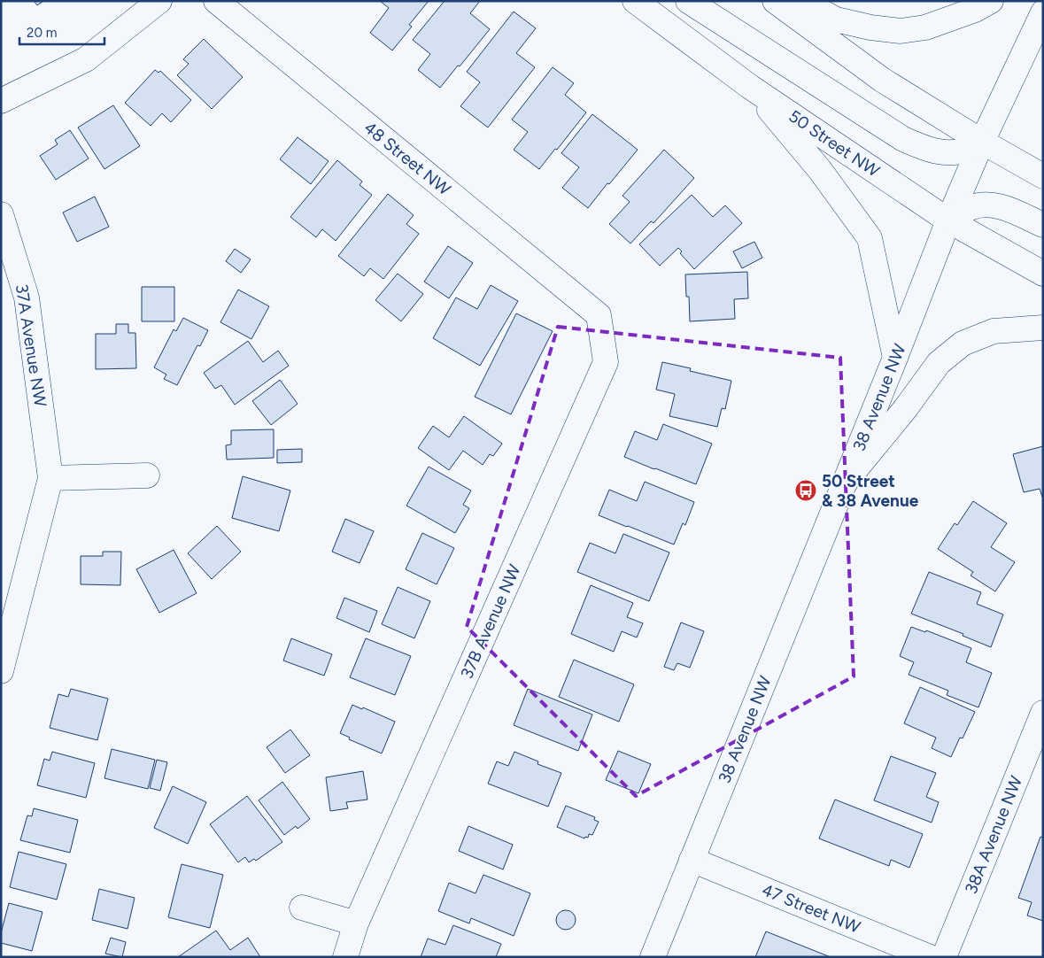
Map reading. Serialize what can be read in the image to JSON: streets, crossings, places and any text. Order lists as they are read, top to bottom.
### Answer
{
  "streets": {
    "street": [
      "50 Street NW",
      "48 Street NW",
      "37A Avenue NW",
      "38 Avenue NW",
      "37B Avenue NW",
      "38A Avenue NW",
      "47 Street NW"
    ]
  },
  "crossings": [
    ["50 Street NW", "38 Avenue NW"],
    ["48 Street NW", "37B Avenue NW"],
    ["38 Avenue NW", "47 Street NW"]
  ],
  "places": {
    "bus stop": ["50 Street & 38 Avenue"]
  },
  "scale_bar": "20 m"
}
